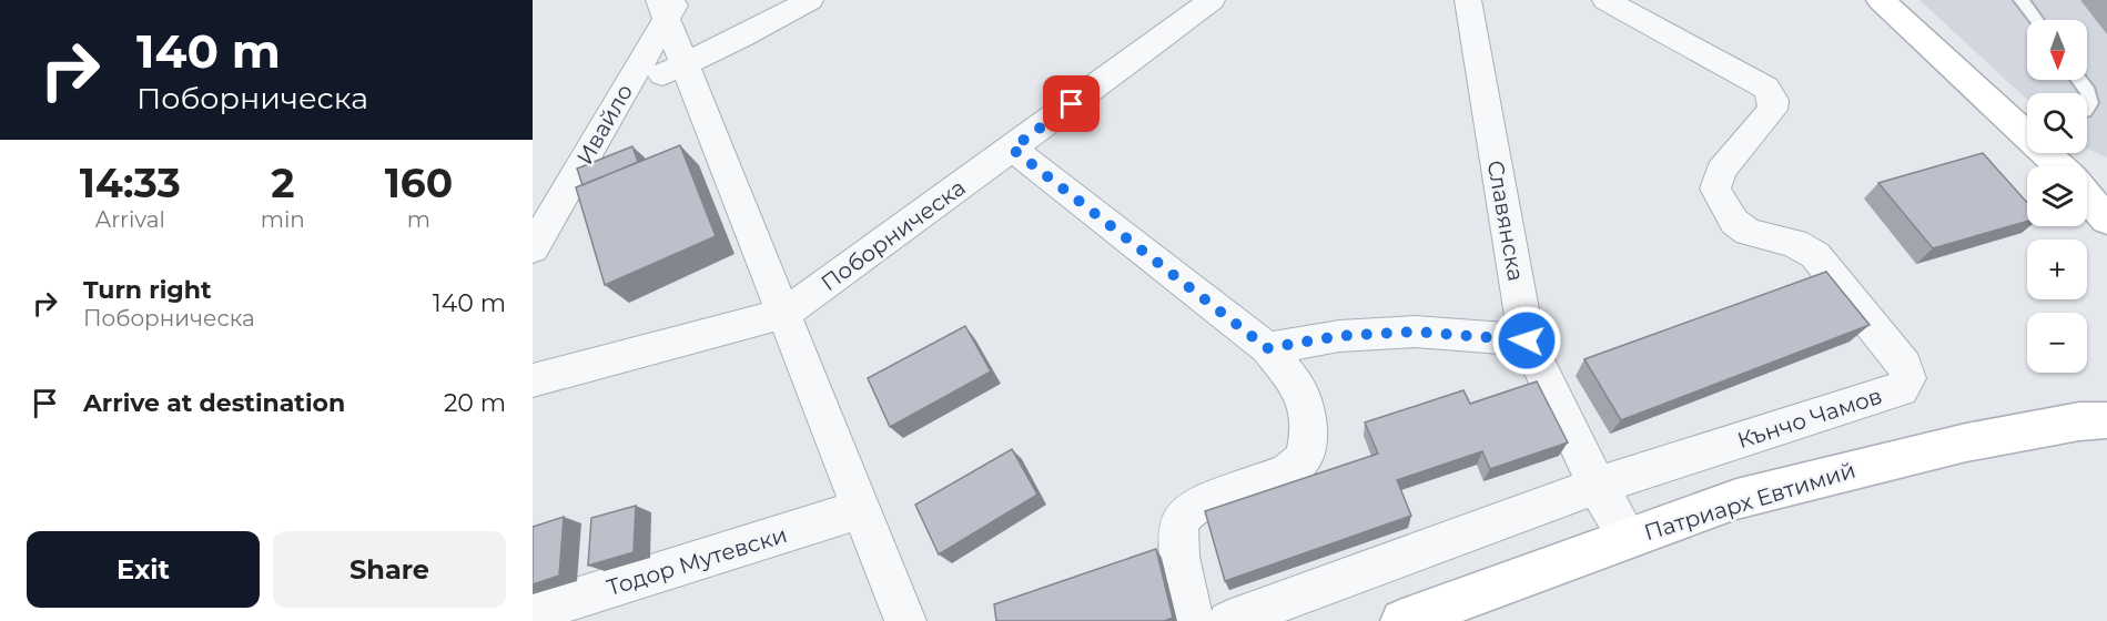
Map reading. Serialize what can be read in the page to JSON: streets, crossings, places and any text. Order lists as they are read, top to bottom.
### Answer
{
  "streets": {
    "main road": ["Патриарх Евтимий"],
    "street": [
      "Ивайло",
      "Славянска",
      "Поборническа",
      "Кънчо Чамов",
      "Тодор Мутевски"
    ]
  },
  "crossings": [
    ["Славянска", "Кънчо Чамов"],
    ["Славянска", "Патриарх Евтимий"]
  ],
  "north": "bottom",
  "page": {
    "turn": ["140 m", "Поборническа"],
    "map_buttons": ["+", "−"],
    "eta": [
      "14:33",
      "Arrival",
      "2",
      "min",
      "160",
      "m"
    ],
    "list": [
      {
        "name": "Turn right",
        "note": "Поборническа",
        "value": "140 m"
      },
      {
        "name": "Arrive at destination",
        "value": "20 m"
      }
    ],
    "buttons": ["Exit", "Share"]
  }
}
